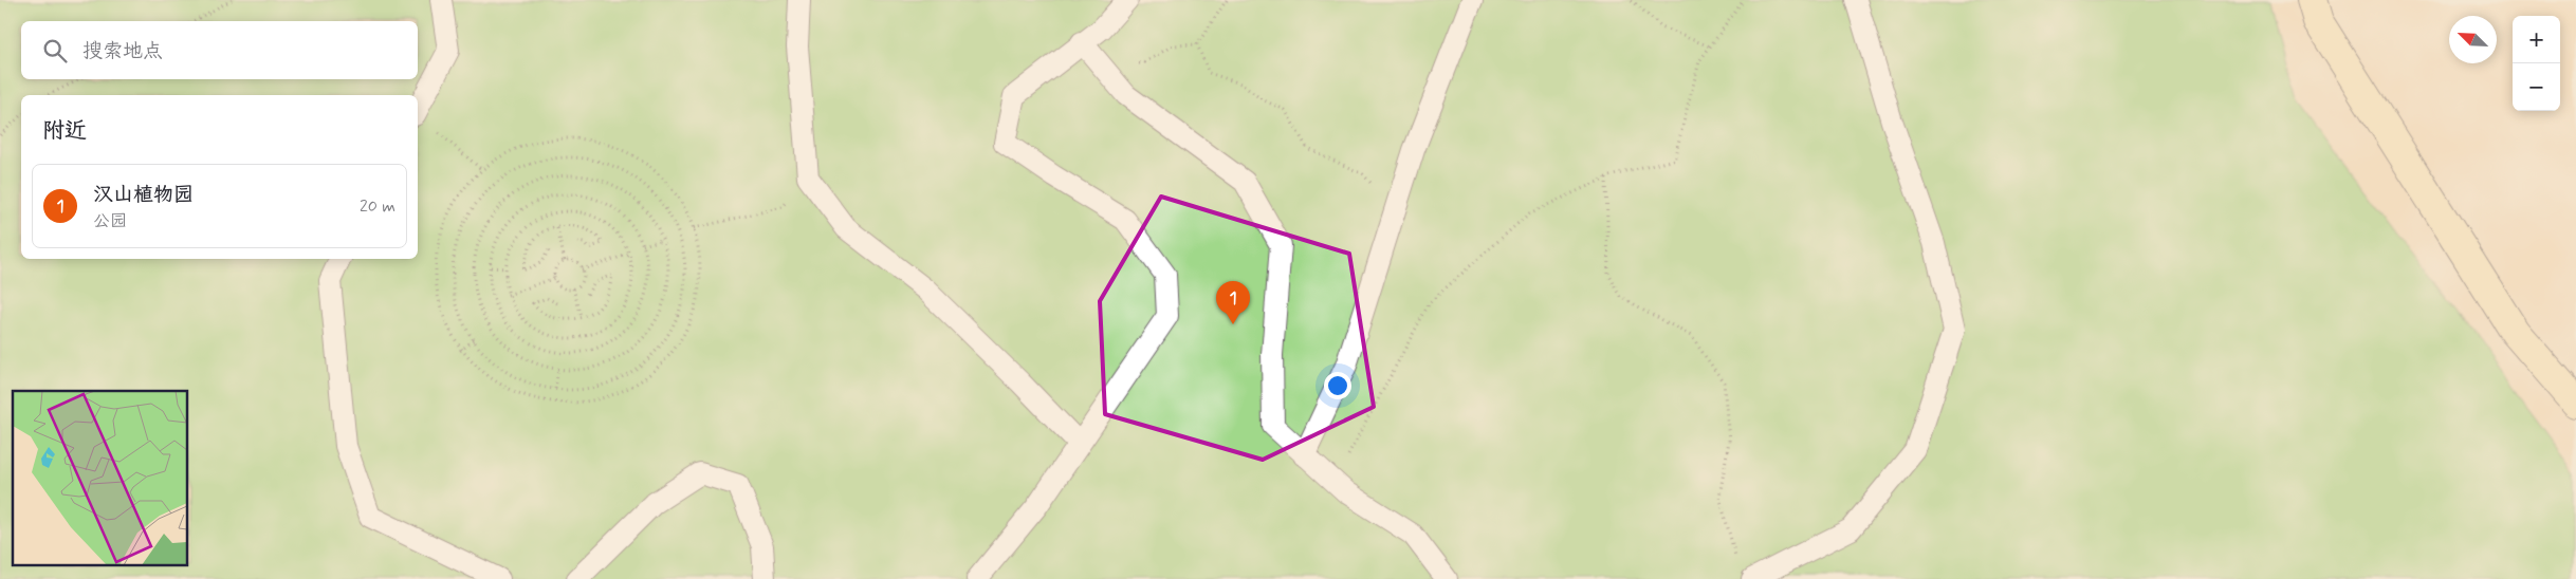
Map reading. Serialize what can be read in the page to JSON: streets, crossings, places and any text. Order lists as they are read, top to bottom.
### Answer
{
  "north": "top left",
  "page": {
    "map_buttons": ["+", "−"],
    "search": "搜索地点",
    "heading": "附近",
    "list": [
      {
        "mark": "1",
        "name": "汉山植物园",
        "note": "公园",
        "value": "20 m"
      }
    ],
    "pins": "1"
  }
}
